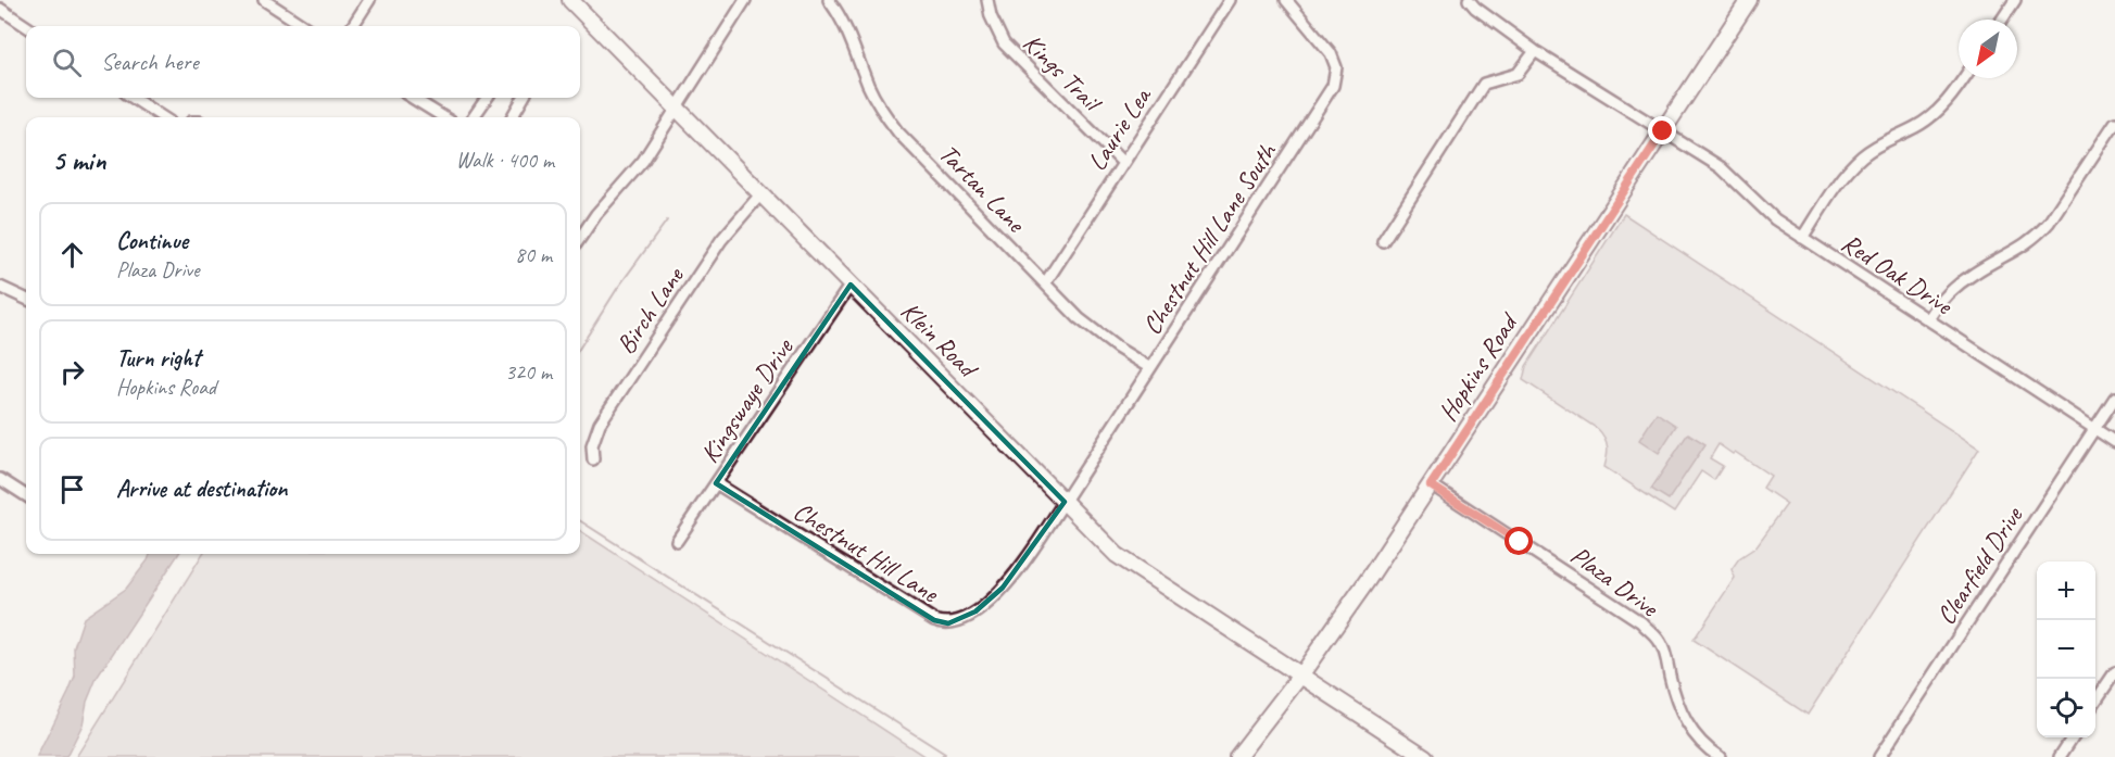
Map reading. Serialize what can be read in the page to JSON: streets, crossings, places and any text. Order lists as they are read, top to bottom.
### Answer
{
  "streets": {
    "street": [
      "Kings Trail",
      "Laurie Lea",
      "Tartan Lane",
      "Chestnut Hill Lane South",
      "Red Oak Drive",
      "Birch Lane",
      "Klein Road",
      "Hopkins Road",
      "Kingswaye Drive",
      "Chestnut Hill Lane",
      "Clearfield Drive",
      "Plaza Drive"
    ]
  },
  "crossings": [
    ["Kings Trail", "Laurie Lea"],
    ["Laurie Lea", "Tartan Lane"],
    ["Tartan Lane", "Chestnut Hill Lane South"],
    ["Chestnut Hill Lane South", "Klein Road"],
    ["Chestnut Hill Lane South", "Chestnut Hill Lane"],
    ["Red Oak Drive", "Hopkins Road"],
    ["Red Oak Drive", "Clearfield Drive"],
    ["Birch Lane", "Klein Road"],
    ["Klein Road", "Hopkins Road"],
    ["Klein Road", "Kingswaye Drive"],
    ["Klein Road", "Chestnut Hill Lane"],
    ["Hopkins Road", "Plaza Drive"],
    ["Kingswaye Drive", "Chestnut Hill Lane"]
  ],
  "north": "bottom left",
  "page": {
    "search": "Search here",
    "heading": ["5 min", "Walk · 400 m"],
    "list": [
      ["Continue", "Plaza Drive", "80 m"],
      ["Turn right", "Hopkins Road", "320 m"],
      "Arrive at destination"
    ],
    "map_buttons": ["+", "−"]
  }
}
